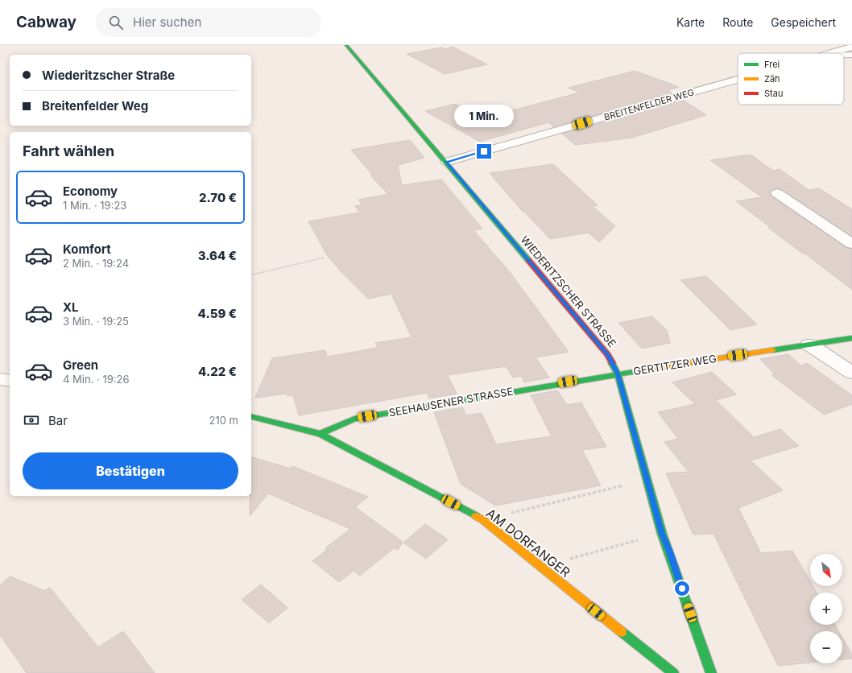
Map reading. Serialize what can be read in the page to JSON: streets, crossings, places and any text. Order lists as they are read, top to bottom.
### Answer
{
  "streets": {
    "street": [
      "BREITENFELDER WEG",
      "WIEDERITZSCHER STRASSE",
      "GERTITZER WEG",
      "SEEHAUSENER STRASSE",
      "AM DORFANGER"
    ]
  },
  "crossings": [
    ["BREITENFELDER WEG", "WIEDERITZSCHER STRASSE"],
    ["WIEDERITZSCHER STRASSE", "GERTITZER WEG"],
    ["WIEDERITZSCHER STRASSE", "SEEHAUSENER STRASSE"],
    ["GERTITZER WEG", "SEEHAUSENER STRASSE"],
    ["SEEHAUSENER STRASSE", "AM DORFANGER"]
  ],
  "legend": ["Frei", "Zäh", "Stau"],
  "north": "bottom right",
  "page": {
    "header": "Cabway",
    "search": "Hier suchen",
    "nav": ["Karte", "Route", "Gespeichert"],
    "banner": ["Wiederitzscher Straße", "Breitenfelder Weg"],
    "bubble": "1 Min.",
    "heading": "Fahrt wählen",
    "list": [
      {
        "name": "Economy",
        "note": "1 Min. · 19:23",
        "value": "2.70 €"
      },
      {
        "name": "Komfort",
        "note": "2 Min. · 19:24",
        "value": "3.64 €"
      },
      {
        "name": "XL",
        "note": "3 Min. · 19:25",
        "value": "4.59 €"
      },
      {
        "name": "Green",
        "note": "4 Min. · 19:26",
        "value": "4.22 €"
      }
    ],
    "pay": ["Bar", "210 m"],
    "buttons": "Bestätigen",
    "map_buttons": ["+", "−"]
  }
}
